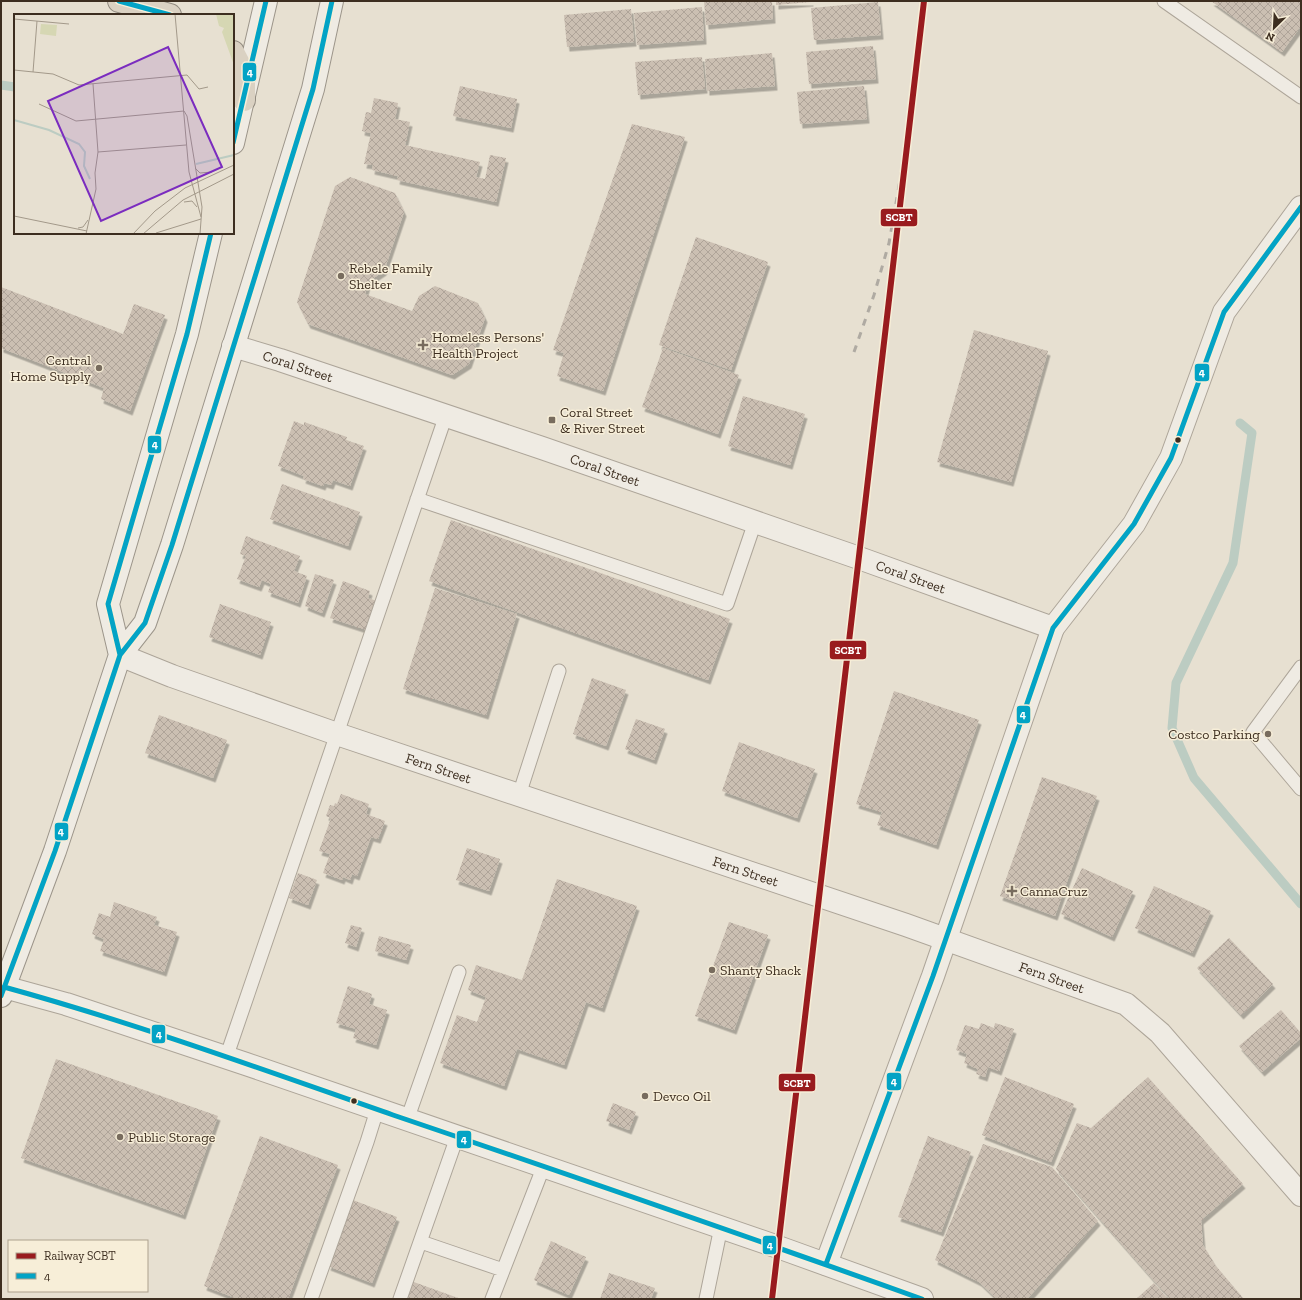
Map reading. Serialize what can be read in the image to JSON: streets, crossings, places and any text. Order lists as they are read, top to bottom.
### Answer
{
  "streets": {
    "street": ["Coral Street", "Fern Street"]
  },
  "places": {
    "other": [
      "Rebele Family Shelter",
      "Central Home Supply",
      "Costco Parking",
      "Shanty Shack",
      "Devco Oil",
      "Public Storage"
    ],
    "health": ["Homeless Persons' Health Project", "CannaCruz"],
    "transit": ["Coral Street & River Street"]
  },
  "lines": ["rail line SCBT", "transit line 4"],
  "legend": ["Railway SCBT", "4"],
  "north": "bottom left"
}
